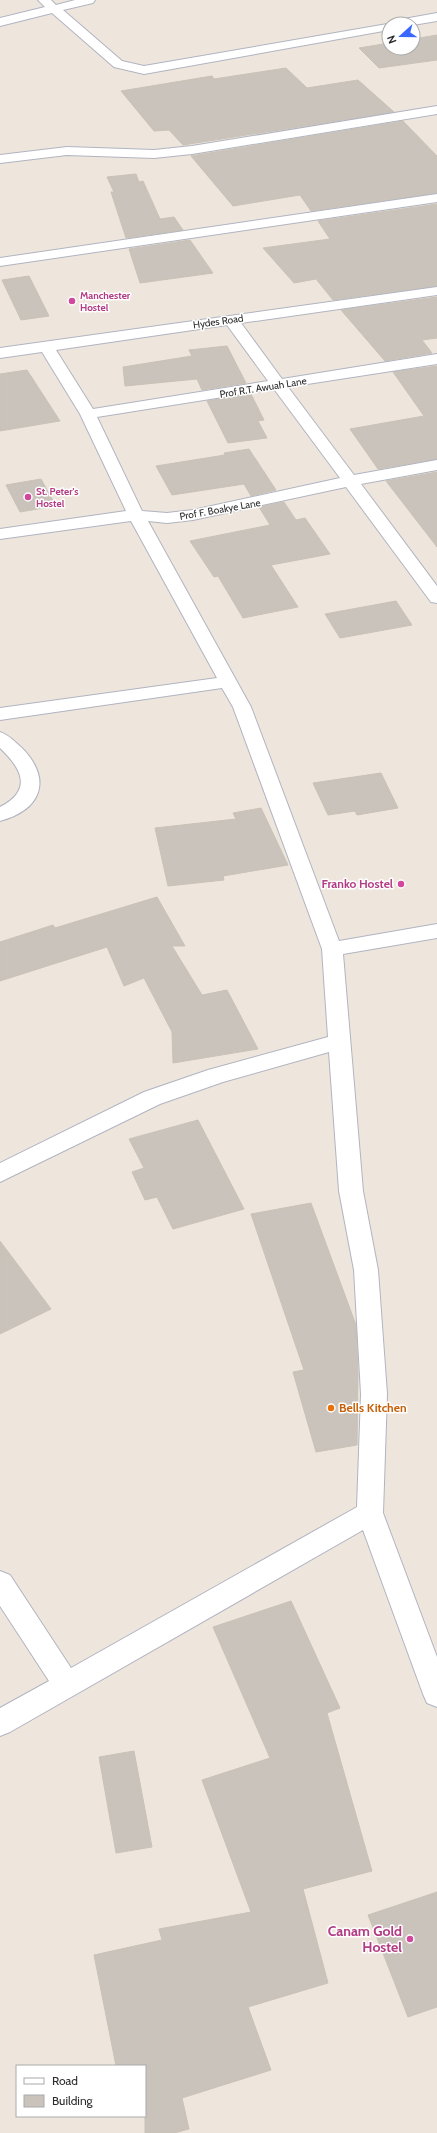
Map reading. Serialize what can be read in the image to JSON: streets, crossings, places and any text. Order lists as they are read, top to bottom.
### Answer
{
  "streets": {
    "street": ["Hydes Road", "Prof R.T. Awuah Lane", "Prof F. Boakye Lane"]
  },
  "places": [
    "Manchester Hostel",
    "St. Peter's Hostel",
    "Franko Hostel",
    "Bells Kitchen",
    "Canam Gold Hostel"
  ],
  "legend": ["Road", "Building"],
  "north": "left"
}
